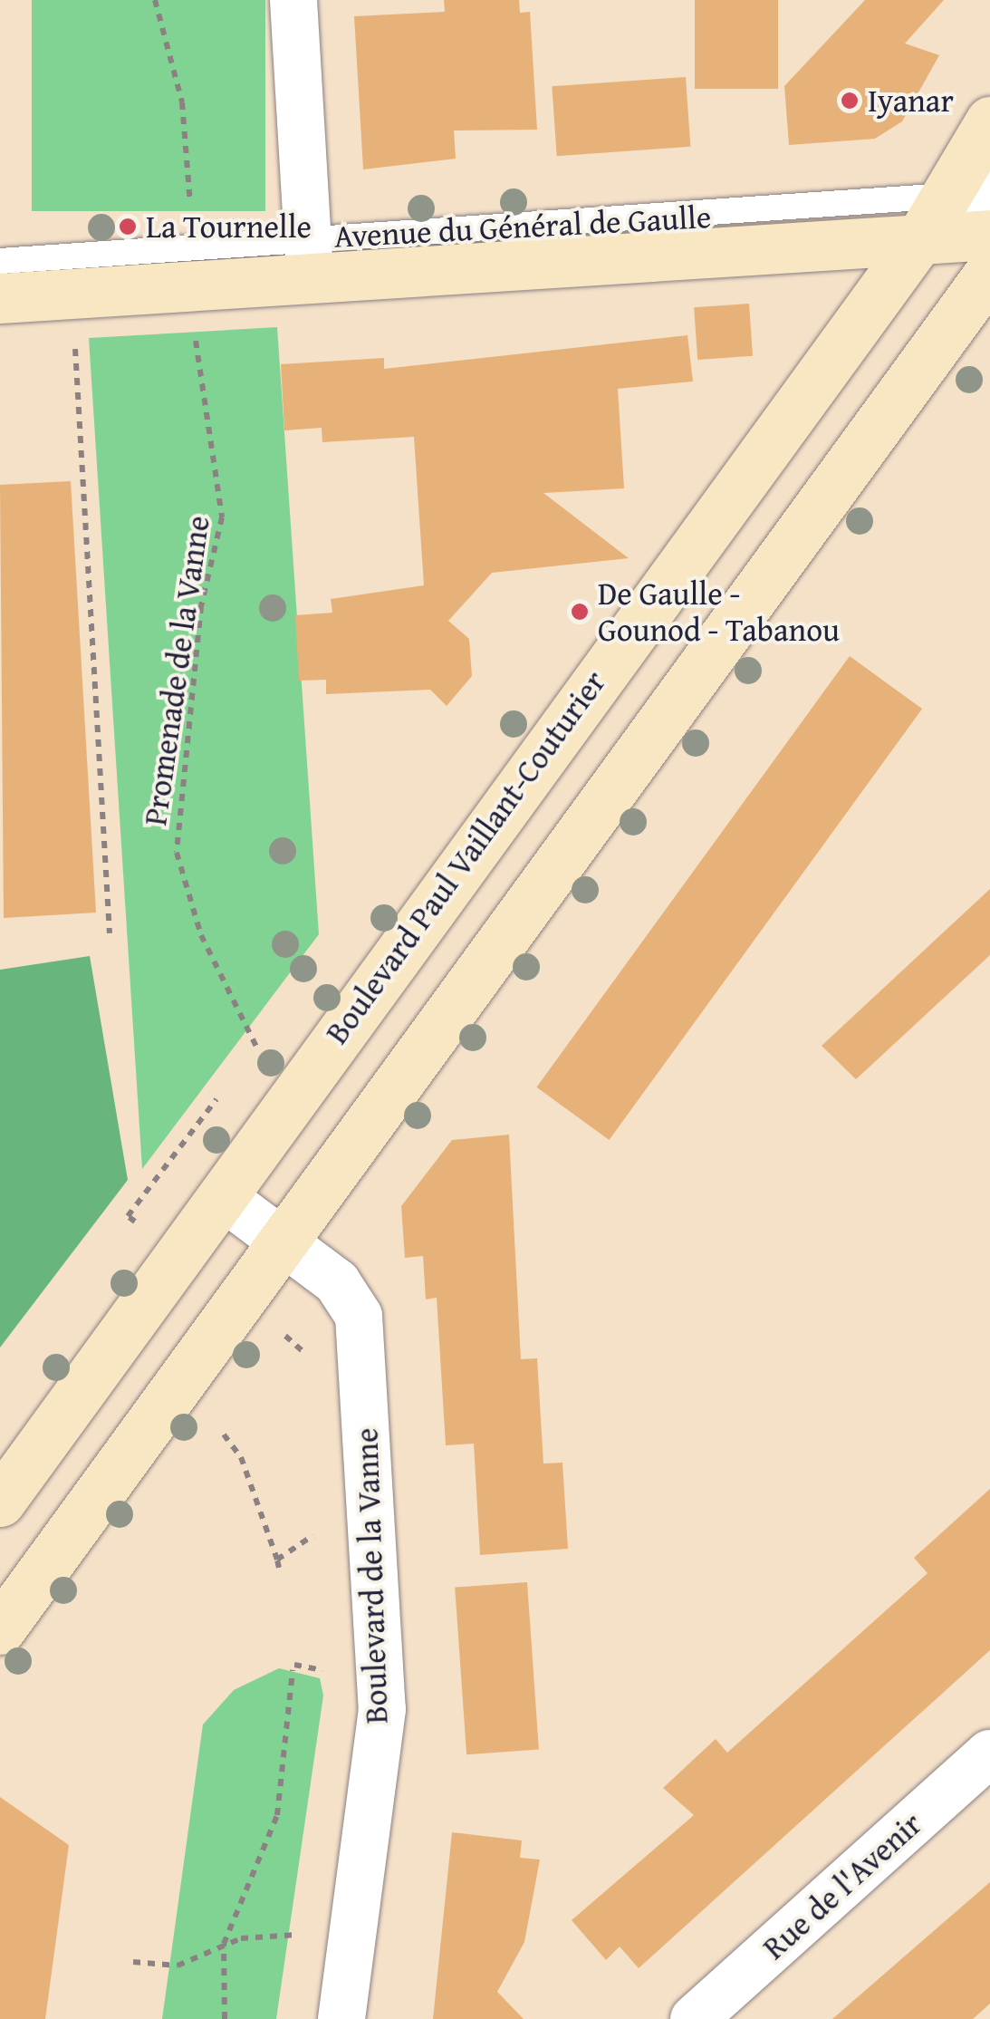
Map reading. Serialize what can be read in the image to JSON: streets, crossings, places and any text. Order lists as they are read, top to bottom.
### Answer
{
  "streets": {
    "main road": ["Avenue du Général de Gaulle", "Boulevard Paul Vaillant-Couturier"],
    "street": ["Boulevard de la Vanne", "Rue de l'Avenir"],
    "path": ["Promenade de la Vanne"]
  },
  "crossings": [
    ["Avenue du Général de Gaulle", "Boulevard Paul Vaillant-Couturier"],
    ["Boulevard Paul Vaillant-Couturier", "Boulevard de la Vanne"]
  ],
  "places": ["Iyanar", "La Tournelle", "De Gaulle - Gounod - Tabanou"]
}
